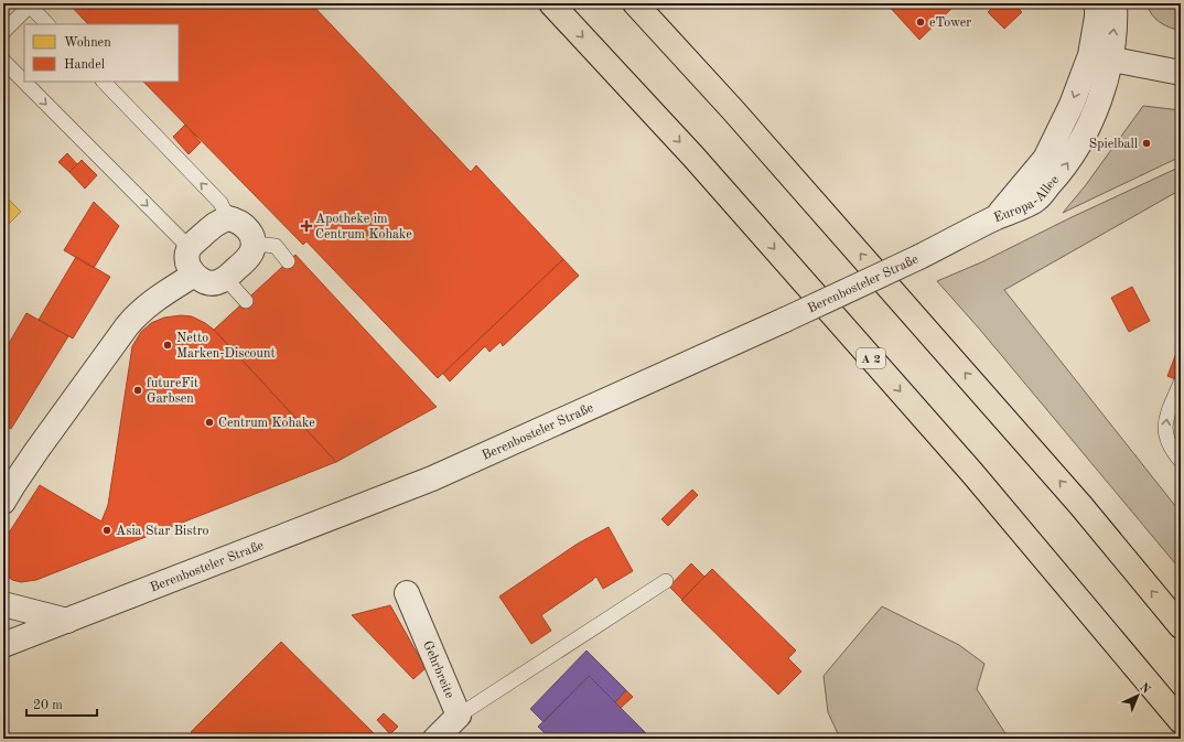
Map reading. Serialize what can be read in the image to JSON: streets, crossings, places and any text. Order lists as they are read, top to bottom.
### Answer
{
  "streets": {
    "highway": ["A 2"],
    "street": ["Europa-Allee", "Berenbosteler Straße", "Gehrbreite"]
  },
  "crossings": [
    ["Europa-Allee", "Berenbosteler Straße"]
  ],
  "places": {
    "other": [
      "eTower",
      "Spielball",
      "Netto Marken-Discount",
      "futureFit Garbsen",
      "Centrum Kohake",
      "Asia Star Bistro"
    ],
    "health": ["Apotheke im Centrum Kohake"]
  },
  "legend": ["Wohnen", "Handel"],
  "scale_bar": "20 m",
  "north": "top right"
}
